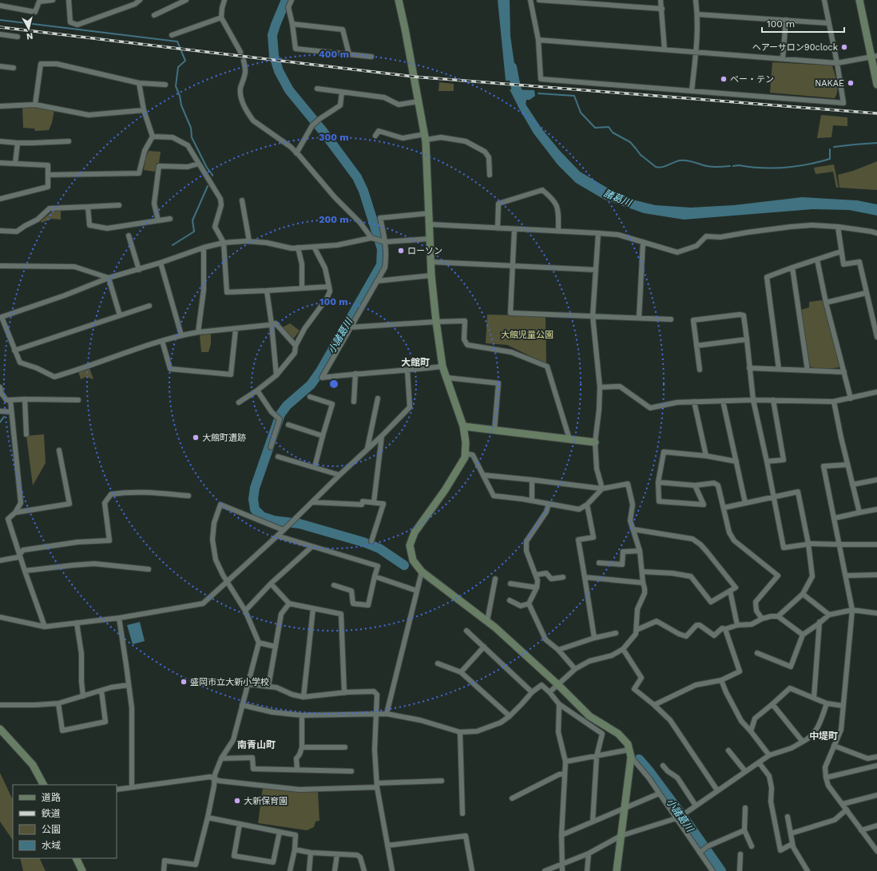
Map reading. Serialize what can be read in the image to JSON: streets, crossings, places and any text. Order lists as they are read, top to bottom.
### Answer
{
  "districts": ["大館町", "中堤町", "南青山町"],
  "water": ["諸葛川", "小諸葛川"],
  "parks": ["大館児童公園"],
  "places": [
    "ヘアーサロン90clock",
    "ベー・テン",
    "NAKAE",
    "ローソン",
    "大館町遺跡",
    "盛岡市立大新小学校",
    "大新保育園"
  ],
  "legend": [
    "道路",
    "鉄道",
    "公園",
    "水域"
  ],
  "scale_bar": "100 m",
  "north": "bottom",
  "rings": [
    "400 m",
    "300 m",
    "200 m",
    "100 m"
  ]
}
